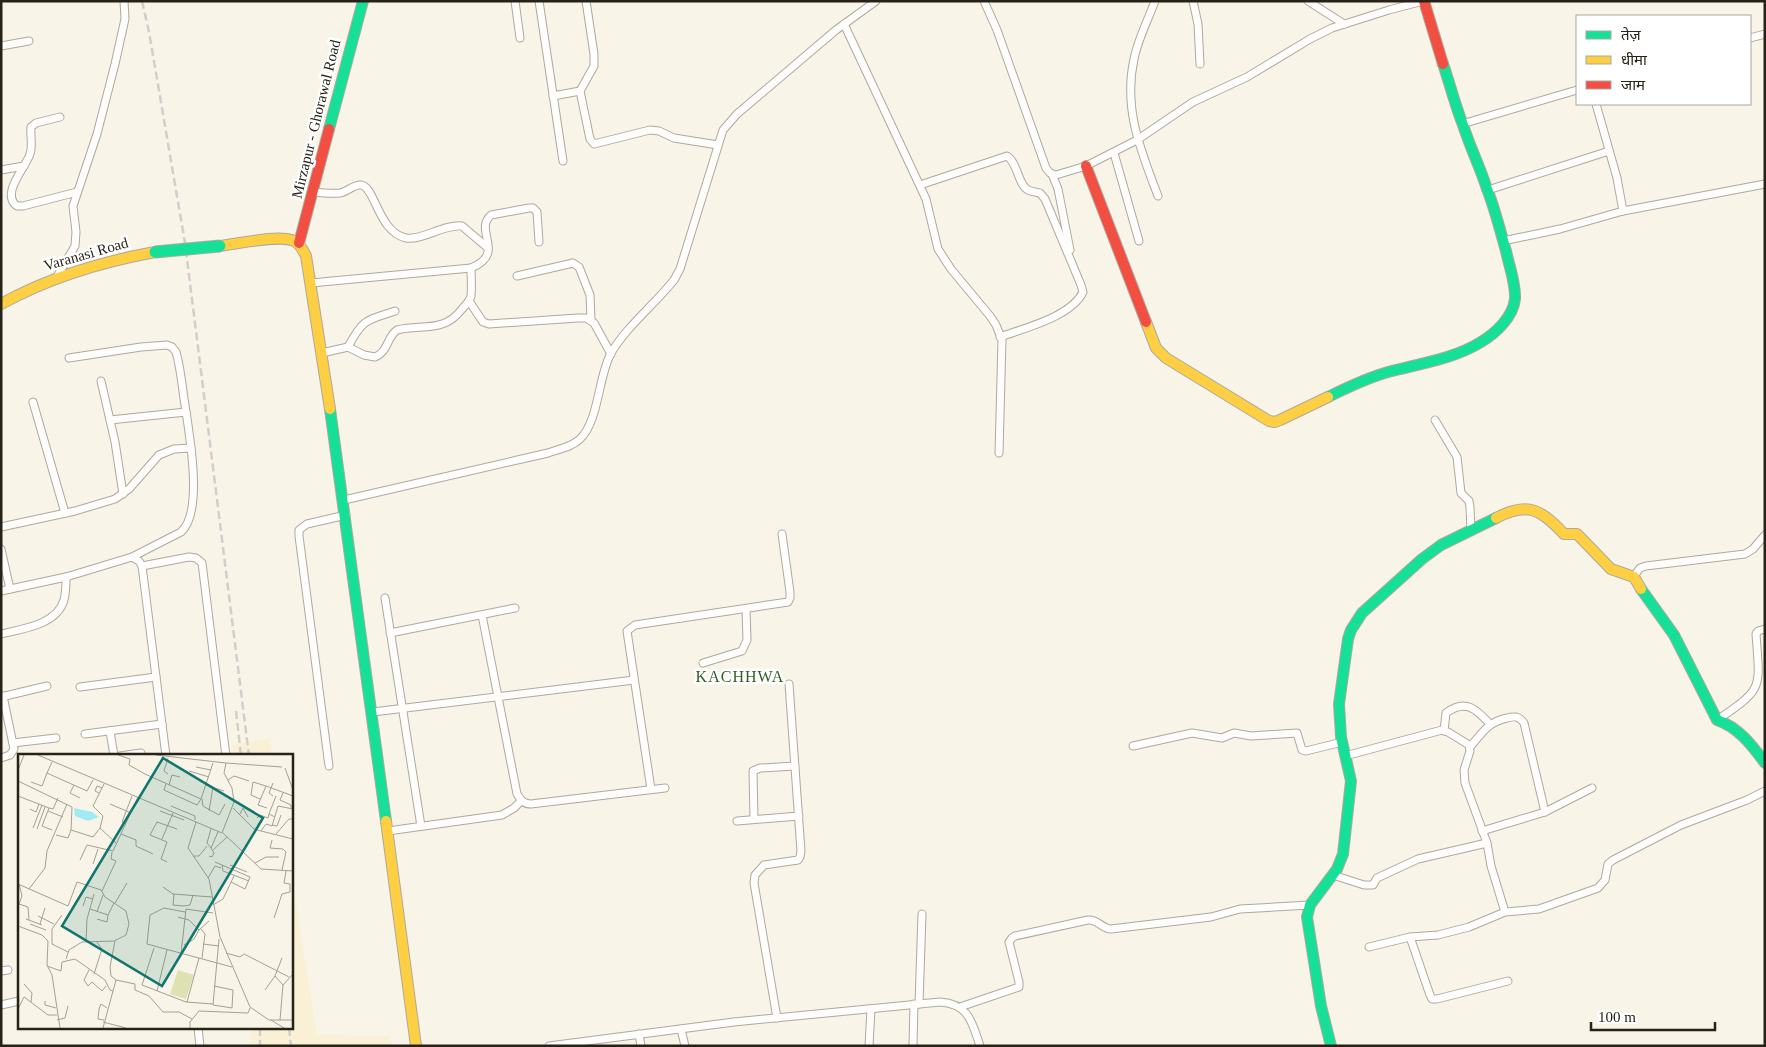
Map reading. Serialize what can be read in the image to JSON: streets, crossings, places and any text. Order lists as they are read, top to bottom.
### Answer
{
  "streets": {
    "main road": ["Mirzapur - Ghorawal Road", "Varanasi Road"]
  },
  "crossings": [
    ["Mirzapur - Ghorawal Road", "Varanasi Road"]
  ],
  "districts": ["KACHHWA"],
  "legend": ["तेज़", "धीमा", "जाम"],
  "scale_bar": "100 m"
}
